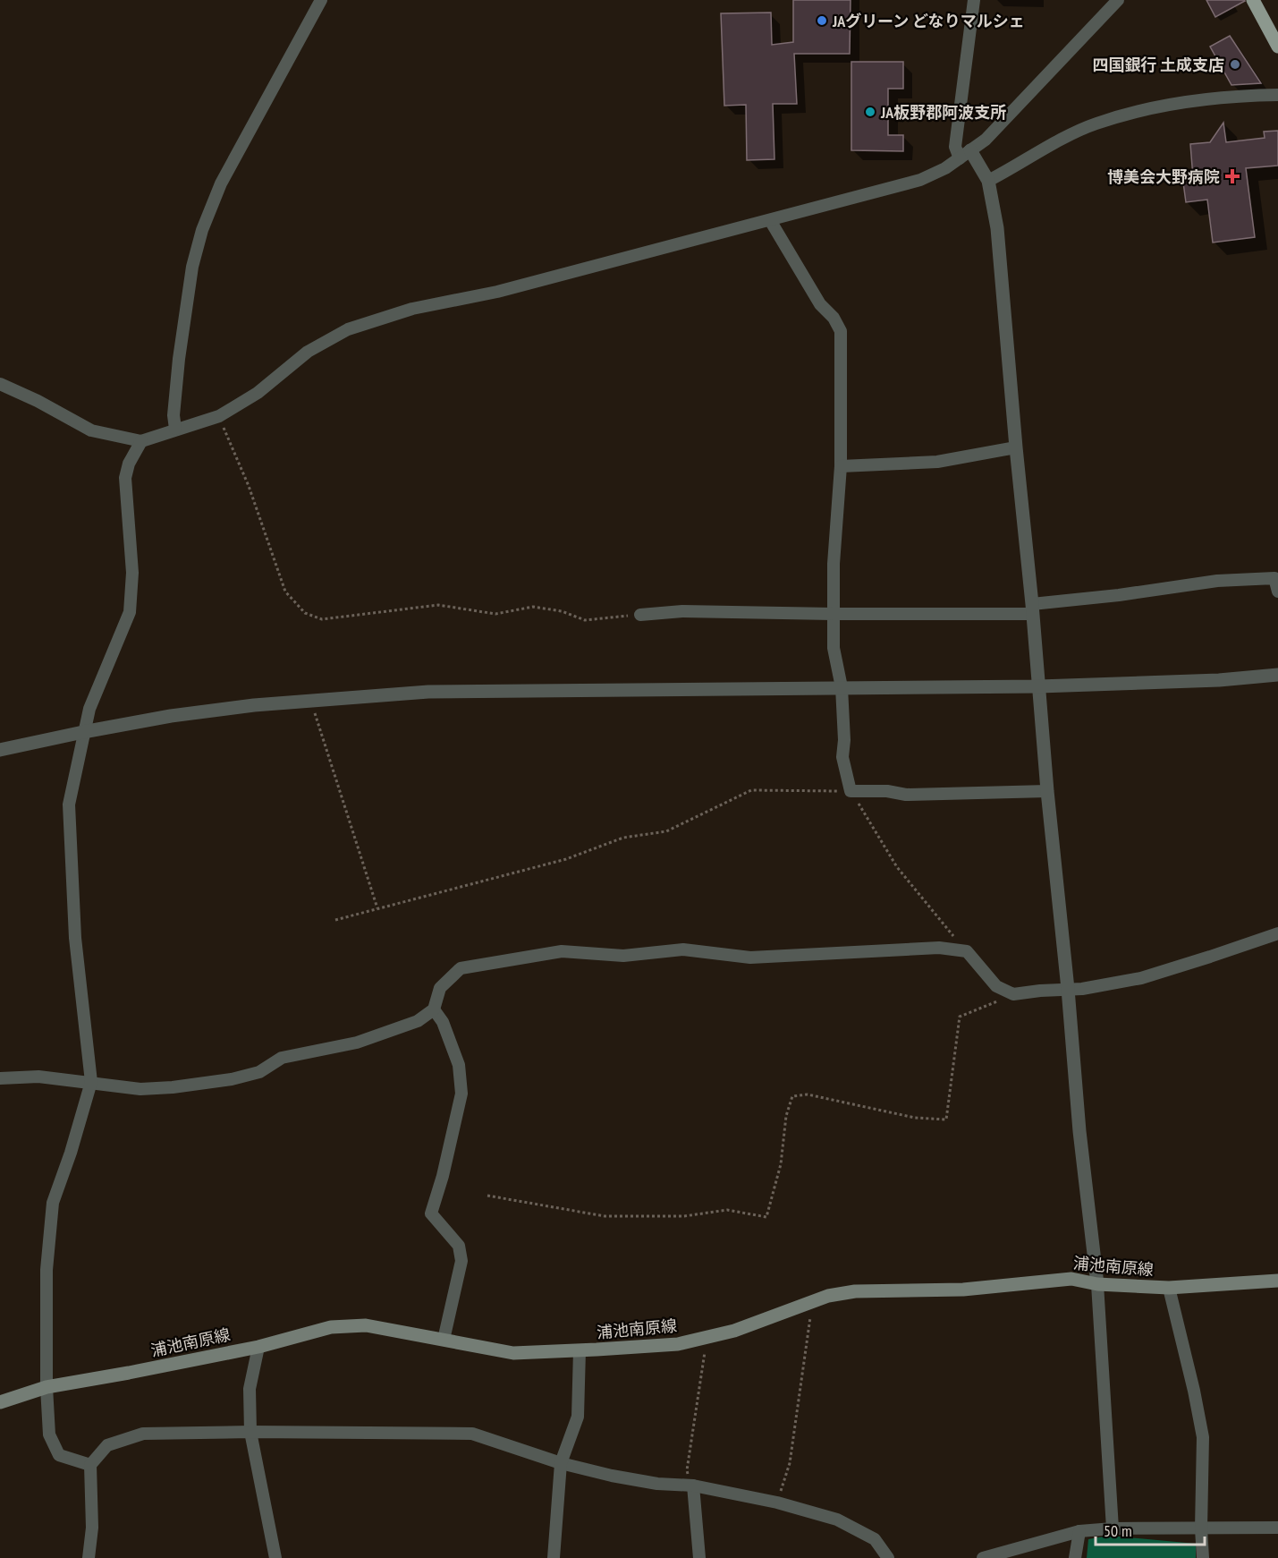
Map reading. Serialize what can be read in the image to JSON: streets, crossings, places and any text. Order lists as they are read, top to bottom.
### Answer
{
  "streets": {
    "main road": ["浦池南原線"]
  },
  "places": {
    "other": ["JAグリーン どなりマルシェ", "四国銀行 土成支店", "JA板野郡阿波支所"],
    "health": ["博美会大野病院"]
  },
  "scale_bar": "50 m"
}
